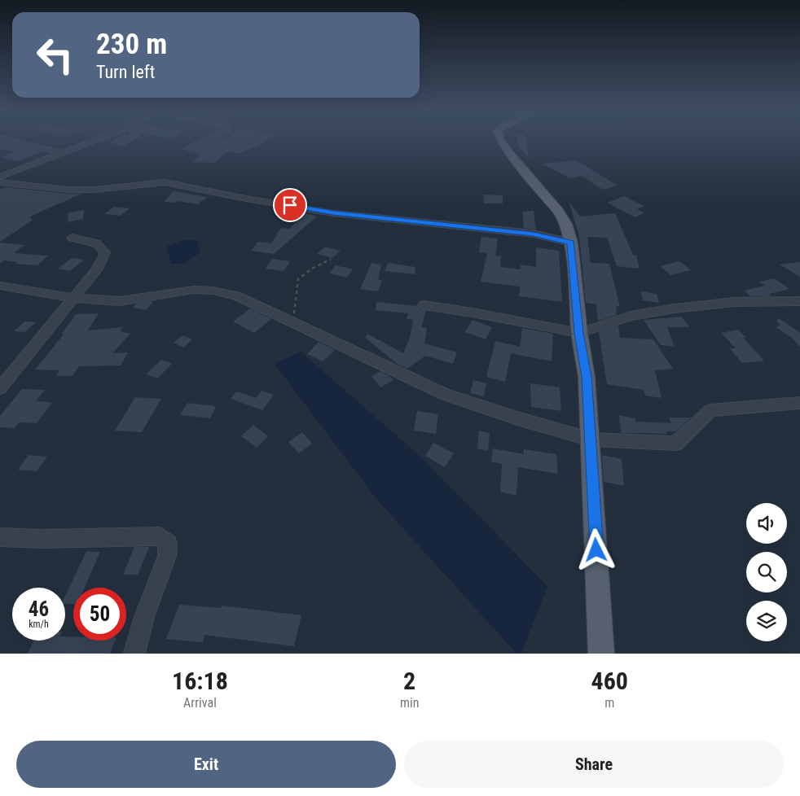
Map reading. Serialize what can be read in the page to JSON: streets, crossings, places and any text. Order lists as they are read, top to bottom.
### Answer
{
  "page": {
    "turn": ["230 m", "Turn left"],
    "speed": "46 km/h",
    "limit": "50",
    "eta": [
      "16:18",
      "Arrival",
      "2",
      "min",
      "460",
      "m"
    ],
    "buttons": ["Exit", "Share"]
  }
}
